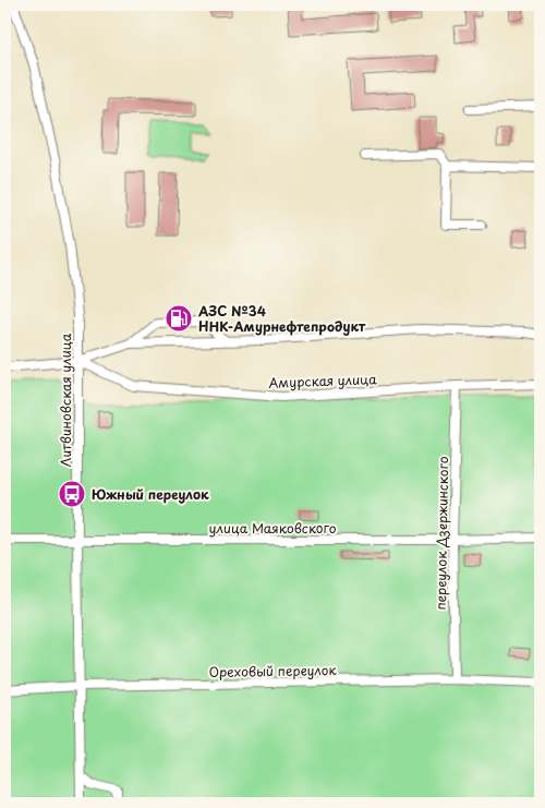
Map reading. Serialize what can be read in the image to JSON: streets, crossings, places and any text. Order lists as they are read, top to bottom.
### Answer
{
  "streets": {
    "street": [
      "Амурская улица",
      "Литвиновская улица",
      "улица Маяковского",
      "переулок Дзержинского",
      "Ореховый переулок"
    ]
  },
  "crossings": [
    ["Амурская улица", "Литвиновская улица"],
    ["Амурская улица", "переулок Дзержинского"],
    ["Литвиновская улица", "улица Маяковского"],
    ["Литвиновская улица", "Ореховый переулок"],
    ["улица Маяковского", "переулок Дзержинского"],
    ["переулок Дзержинского", "Ореховый переулок"]
  ],
  "places": {
    "fuel station": ["АЗС №34 ННК-Амурнефтепродукт"],
    "bus stop": ["Южный переулок"]
  }
}
